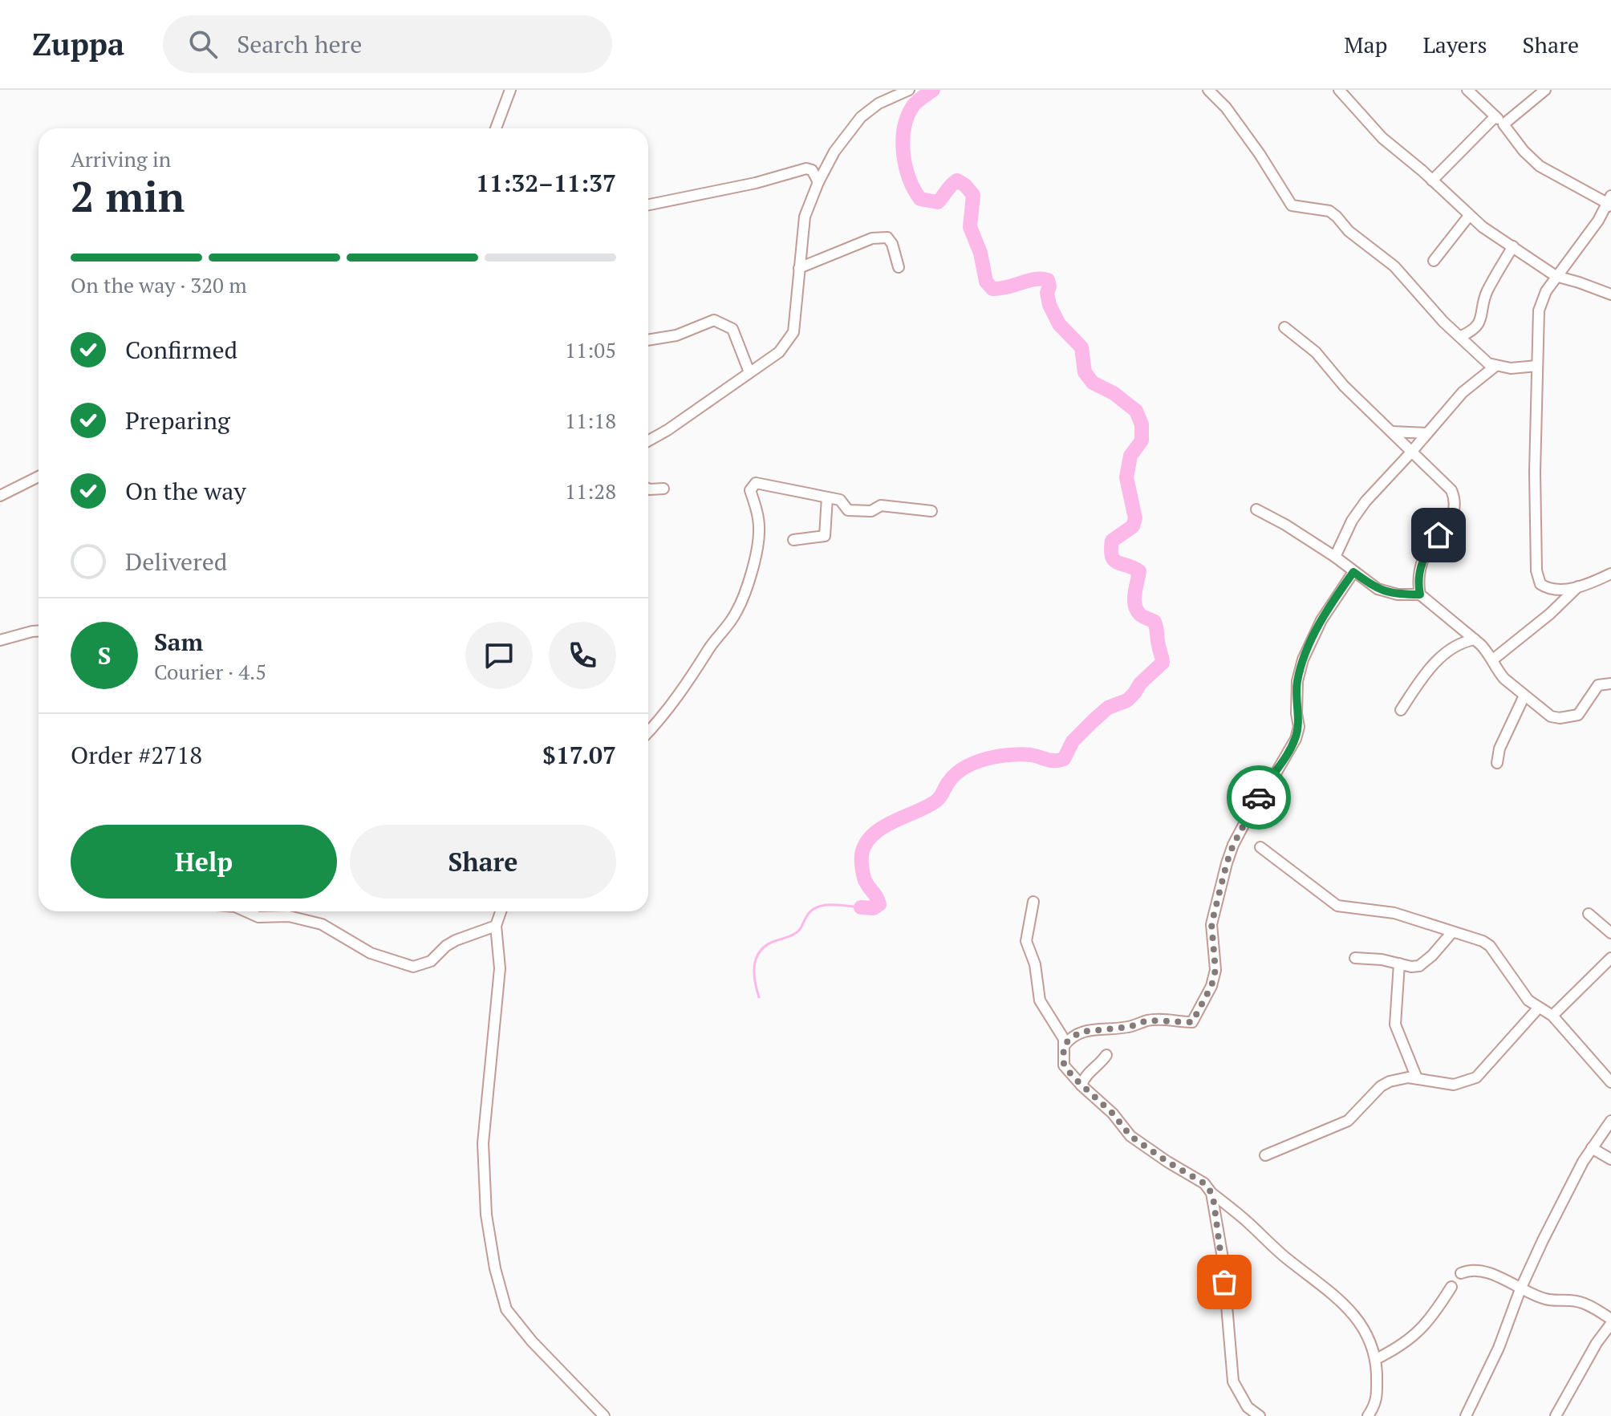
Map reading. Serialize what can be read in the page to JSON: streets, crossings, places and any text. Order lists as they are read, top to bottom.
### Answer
{
  "page": {
    "header": "Zuppa",
    "search": "Search here",
    "nav": ["Map", "Layers", "Share"],
    "heading": ["2 min", "Arriving in", "11:32–11:37"],
    "panel": [
      "Sam",
      "Courier · 4.5",
      "Order #2718",
      "$17.07"
    ],
    "bar": "On the way · 320 m",
    "list": [
      ["Confirmed", "11:05"],
      ["Preparing", "11:18"],
      ["On the way", "11:28"],
      "Delivered"
    ],
    "round": "S",
    "buttons": ["Help", "Share"]
  }
}
